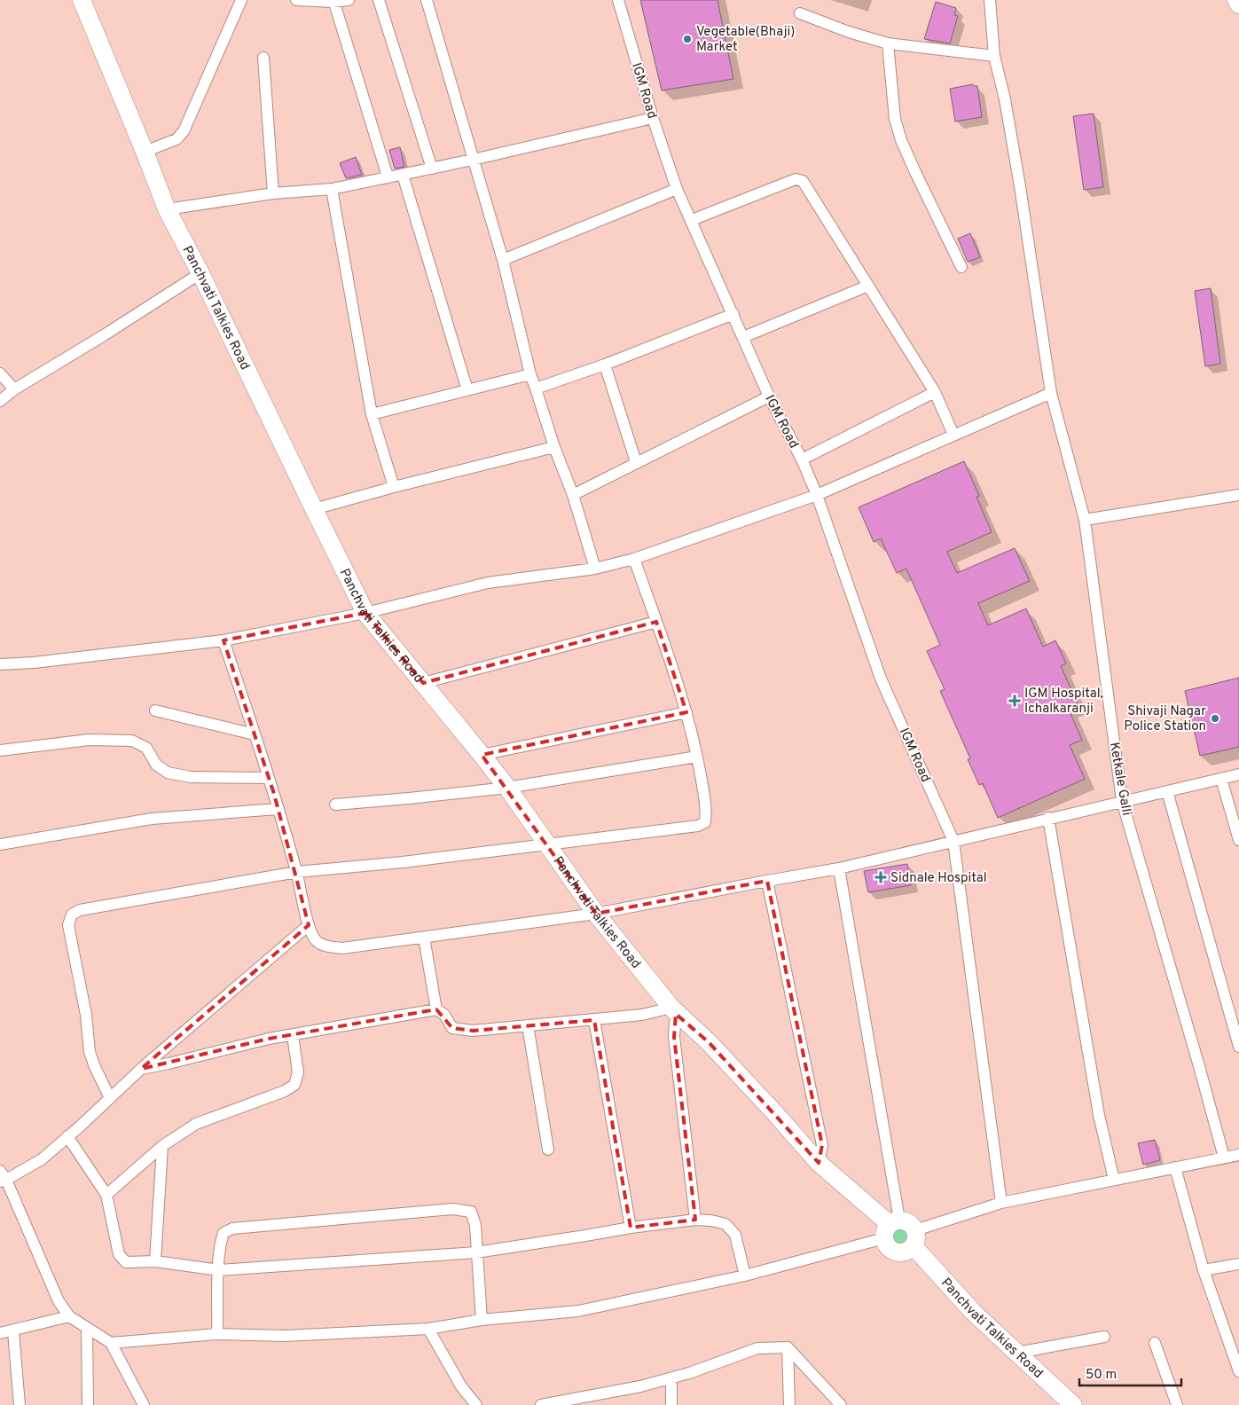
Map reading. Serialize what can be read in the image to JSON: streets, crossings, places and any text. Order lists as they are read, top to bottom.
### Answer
{
  "streets": {
    "main road": ["Panchvati Talkies Road"],
    "street": ["IGM Road", "Ketkale Galli"]
  },
  "places": {
    "other": ["Vegetable(Bhaji) Market", "Shivaji Nagar Police Station"],
    "health": ["IGM Hospital, Ichalkaranji", "Sidnale Hospital"]
  },
  "scale_bar": "50 m"
}
